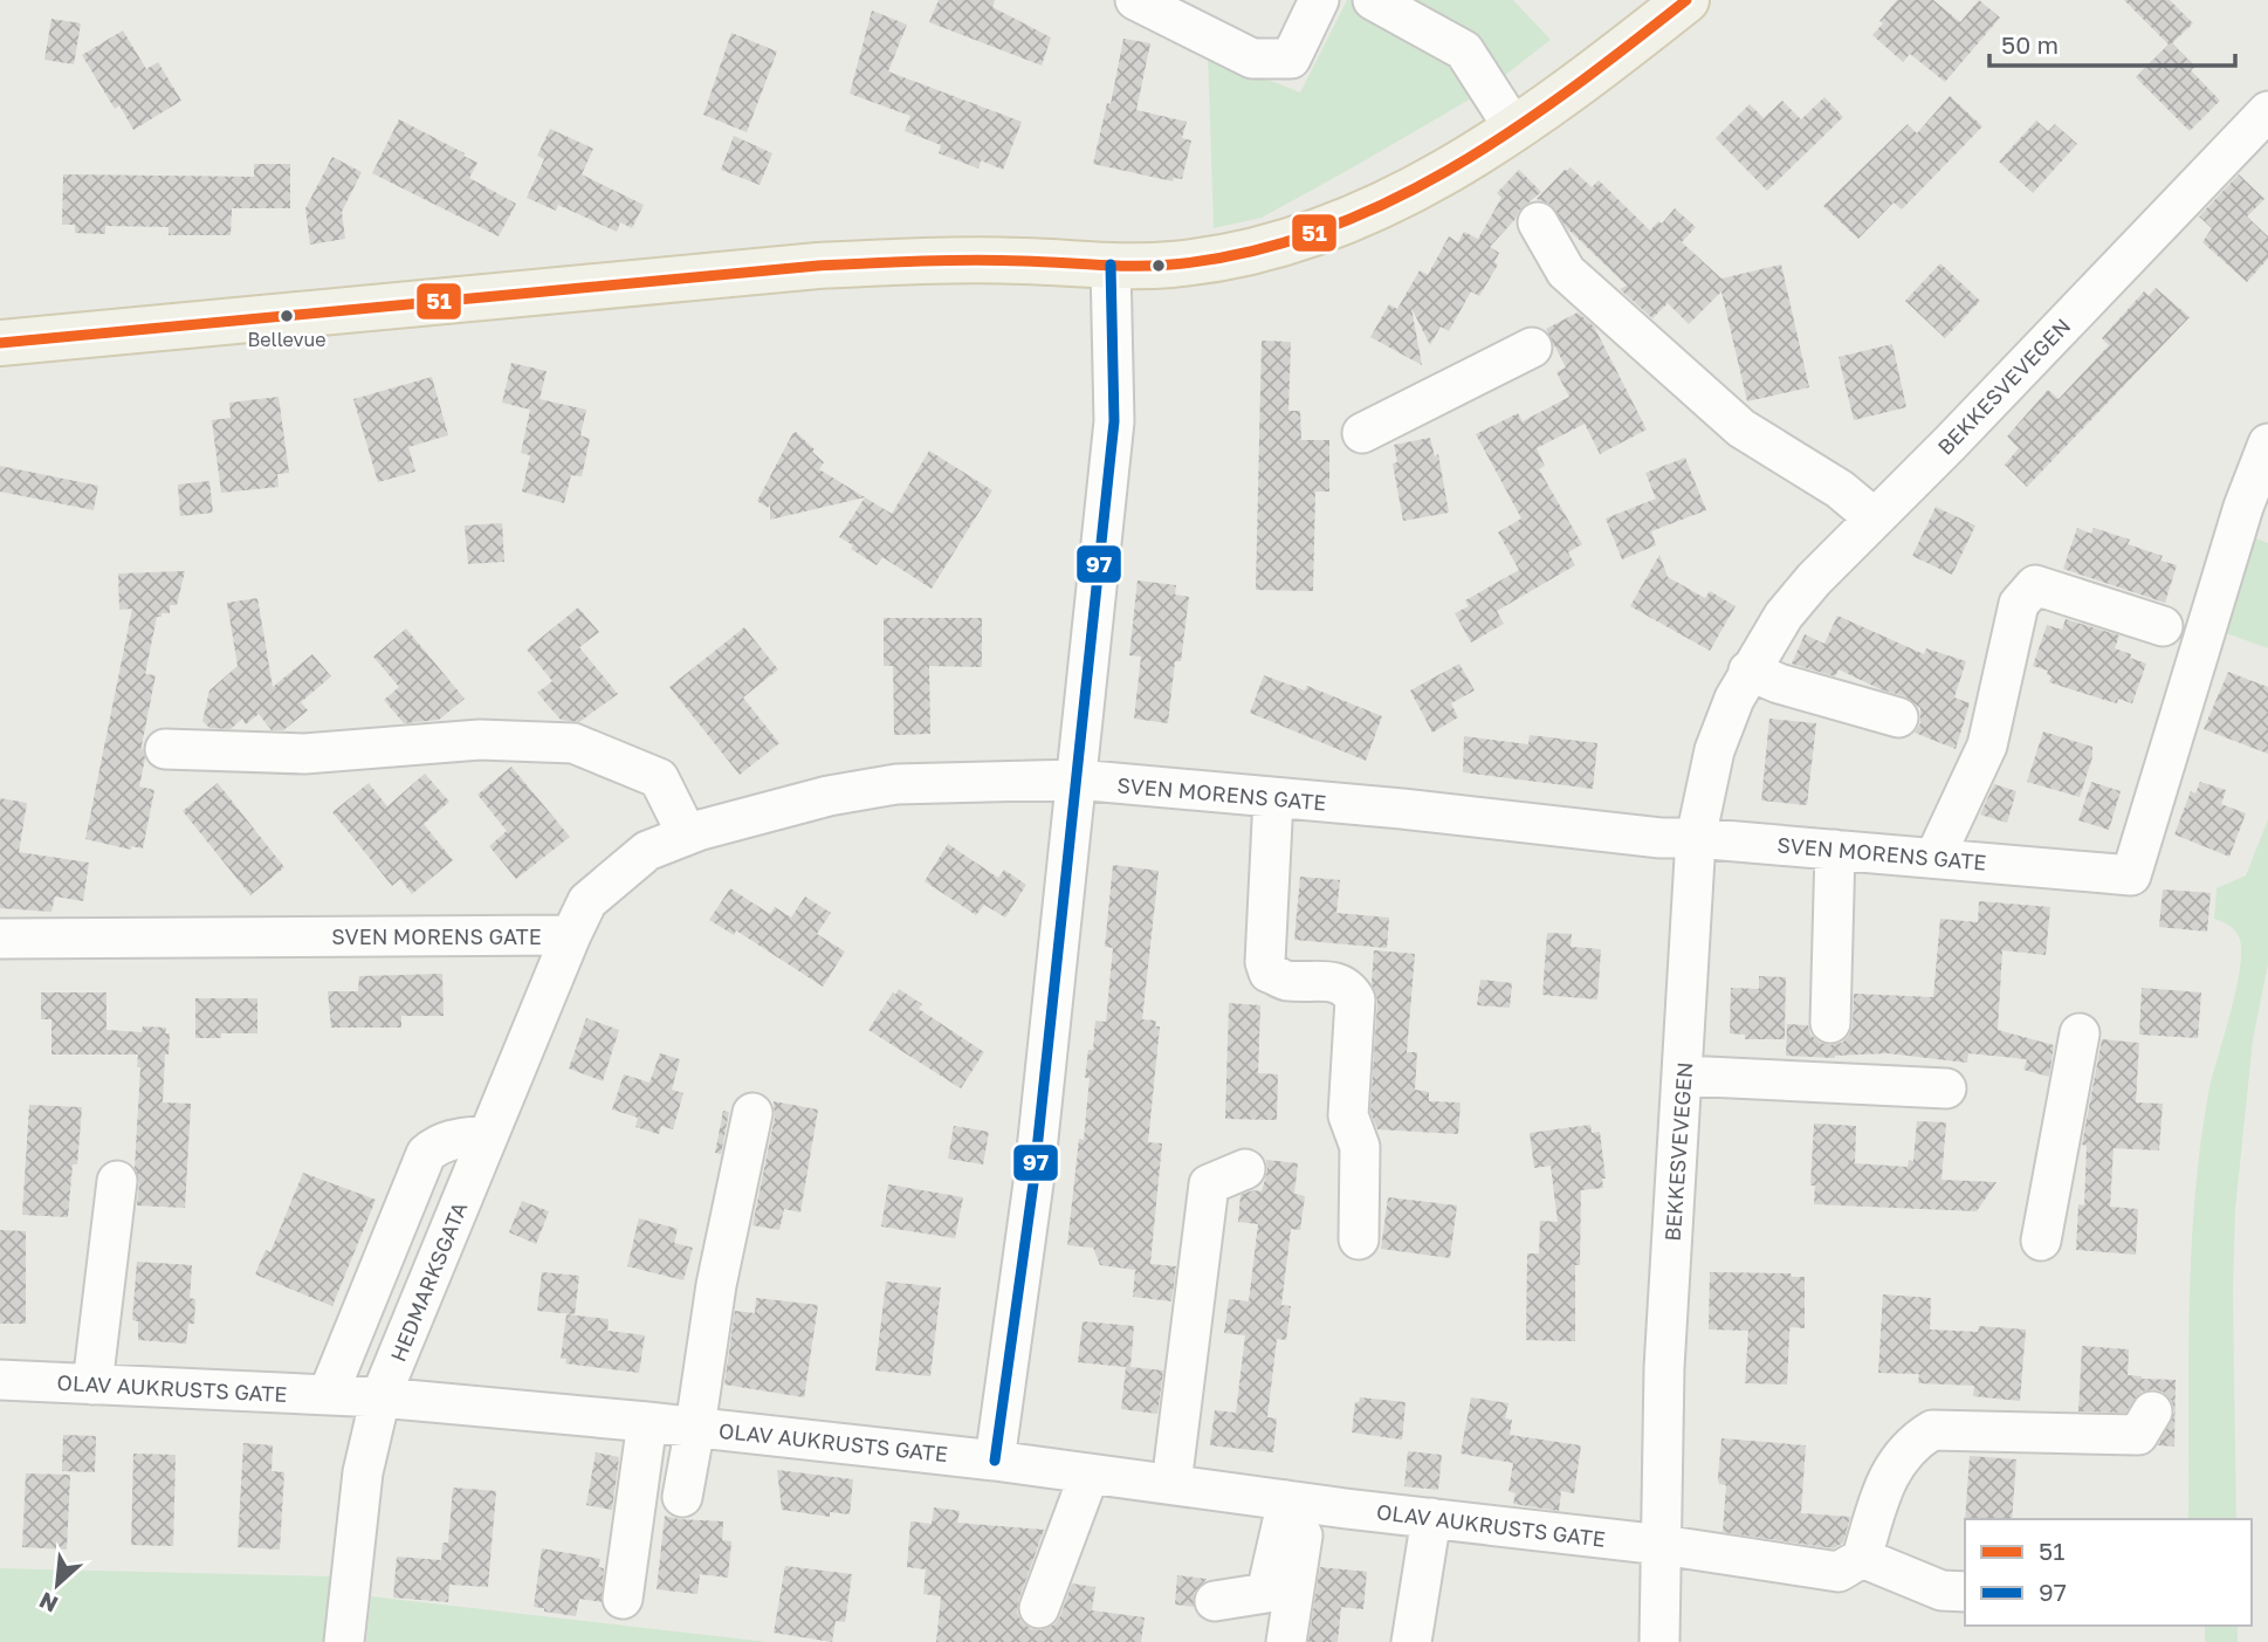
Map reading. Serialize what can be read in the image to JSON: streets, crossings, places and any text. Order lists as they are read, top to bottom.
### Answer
{
  "streets": {
    "street": [
      "BEKKESVEVEGEN",
      "SVEN MORENS GATE",
      "HEDMARKSGATA",
      "OLAV AUKRUSTS GATE"
    ]
  },
  "crossings": [
    ["BEKKESVEVEGEN", "SVEN MORENS GATE"],
    ["BEKKESVEVEGEN", "OLAV AUKRUSTS GATE"],
    ["SVEN MORENS GATE", "HEDMARKSGATA"],
    ["HEDMARKSGATA", "OLAV AUKRUSTS GATE"]
  ],
  "places": ["Bellevue"],
  "lines": ["transit line 51", "transit line 97"],
  "legend": ["51", "97"],
  "scale_bar": "50 m",
  "north": "bottom left"
}
